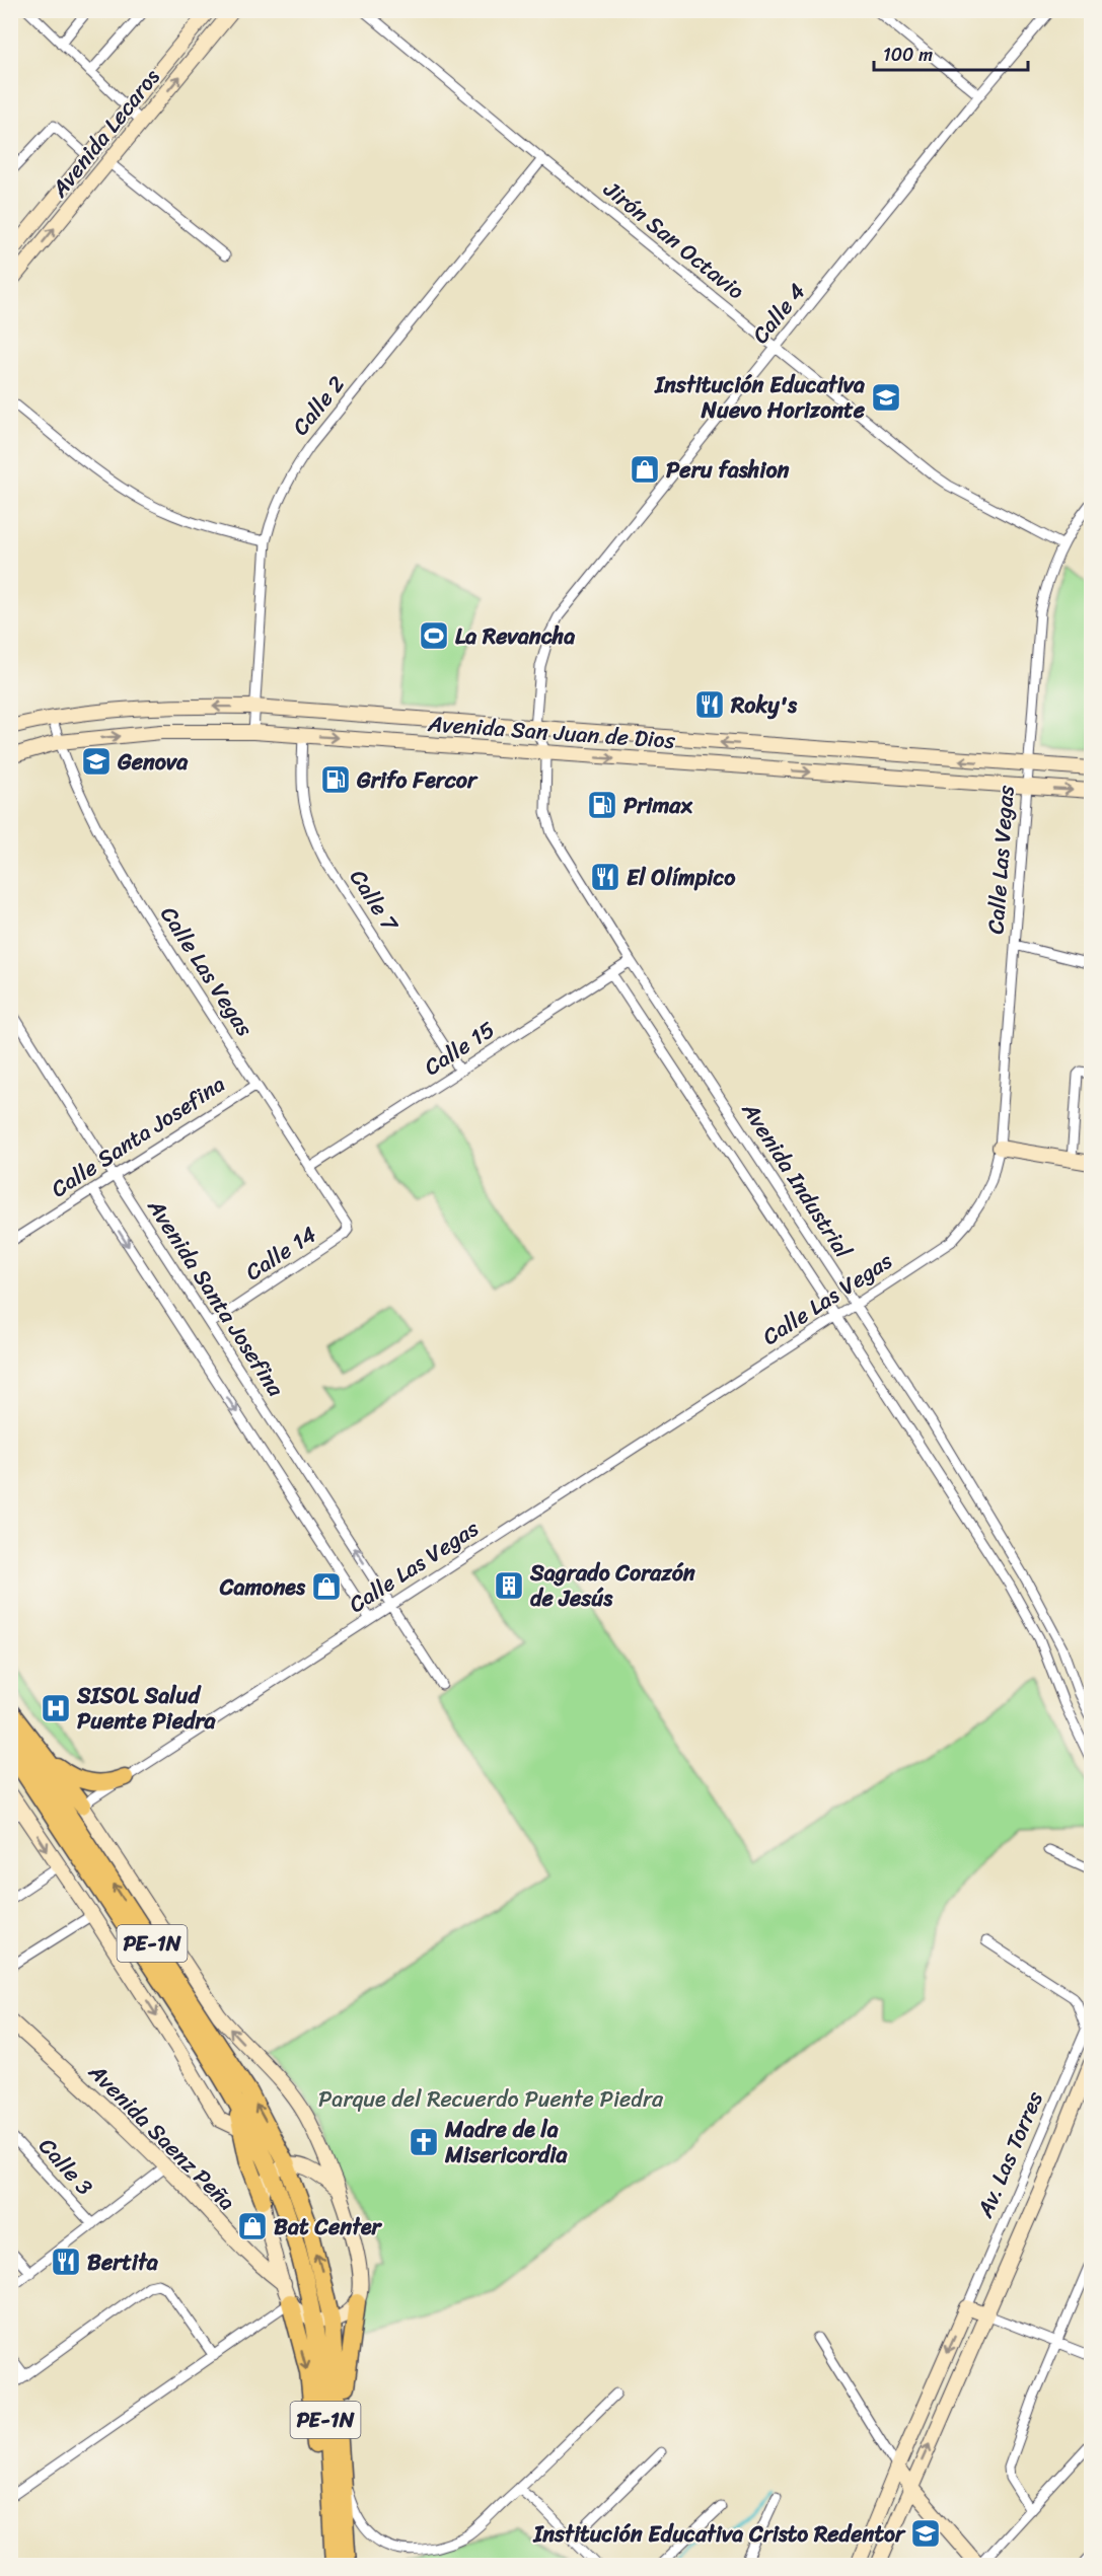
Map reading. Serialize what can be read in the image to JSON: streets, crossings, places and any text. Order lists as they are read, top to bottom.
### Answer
{
  "streets": {
    "highway": ["PE-1N"],
    "main road": [
      "Avenida Lecaros",
      "Avenida San Juan de Dios",
      "Avenida Saenz Peña",
      "Av. Las Torres"
    ],
    "street": [
      "Jirón San Octavio",
      "Calle 4",
      "Calle 2",
      "Calle Las Vegas",
      "Calle 7",
      "Calle 15",
      "Calle Santa Josefina",
      "Avenida Industrial",
      "Calle 14",
      "Avenida Santa Josefina",
      "Calle 3"
    ]
  },
  "crossings": [
    ["Jirón San Octavio", "Calle 4"],
    ["Jirón San Octavio", "Calle 2"],
    ["Jirón San Octavio", "Calle Las Vegas"],
    ["Calle 4", "Avenida San Juan de Dios"],
    ["Calle 4", "Avenida Industrial"],
    ["Calle 2", "Avenida San Juan de Dios"],
    ["Avenida San Juan de Dios", "Calle Las Vegas"],
    ["Avenida San Juan de Dios", "Calle 7"],
    ["Avenida San Juan de Dios", "Avenida Industrial"],
    ["Calle Las Vegas", "Calle 15"],
    ["Calle Las Vegas", "Calle Santa Josefina"],
    ["Calle Las Vegas", "Avenida Industrial"],
    ["Calle Las Vegas", "Calle 14"],
    ["Calle Las Vegas", "Avenida Santa Josefina"],
    ["Calle 7", "Calle 15"],
    ["Calle 15", "Avenida Industrial"],
    ["Calle Santa Josefina", "Avenida Santa Josefina"],
    ["Calle 14", "Avenida Santa Josefina"]
  ],
  "parks": ["Parque del Recuerdo Puente Piedra"],
  "places": {
    "school or university": ["Institución Educativa Nuevo Horizonte", "Genova", "Institución Educativa Cristo Redentor"],
    "shop": ["Peru fashion", "Camones", "Bat Center"],
    "sports": ["La Revancha"],
    "restaurant": ["Roky's", "El Olímpico", "Bertita"],
    "fuel station": ["Grifo Fercor", "Primax"],
    "building": ["Sagrado Corazón de Jesús"],
    "hospital": ["SISOL Salud Puente Piedra"],
    "church": ["Madre de la Misericordia"]
  },
  "scale_bar": "100 m"
}
